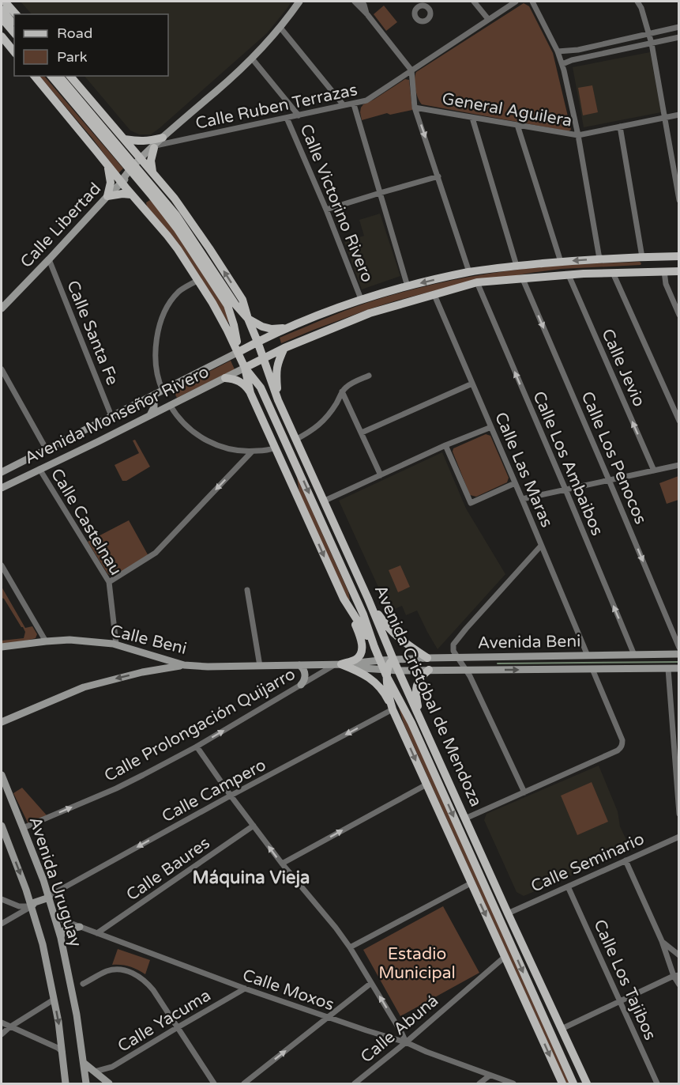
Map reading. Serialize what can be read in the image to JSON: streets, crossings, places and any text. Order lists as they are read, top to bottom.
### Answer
{
  "streets": {
    "main road": [
      "Calle Libertad",
      "Avenida Monseñor Rivero",
      "Calle Beni",
      "Avenida Beni",
      "Avenida Cristóbal de Mendoza",
      "Avenida Uruguay"
    ],
    "street": [
      "Calle Ruben Terrazas",
      "General Aguilera",
      "Calle Victorino Rivero",
      "Calle Santa Fe",
      "Calle Jevio",
      "Calle Los Penocos",
      "Calle Los Ambaibos",
      "Calle Las Maras",
      "Calle Castelnau",
      "Calle Prolongación Quijarro",
      "Calle Campero",
      "Calle Seminario",
      "Calle Baures",
      "Calle Los Tajibos",
      "Calle Moxos",
      "Calle Yacuma",
      "Calle Abuná"
    ]
  },
  "crossings": [
    ["Calle Ruben Terrazas", "Calle Victorino Rivero"],
    ["Calle Libertad", "Calle Santa Fe"],
    ["Calle Libertad", "Avenida Cristóbal de Mendoza"],
    ["Calle Santa Fe", "Avenida Monseñor Rivero"],
    ["Avenida Monseñor Rivero", "Calle Castelnau"],
    ["Avenida Monseñor Rivero", "Avenida Cristóbal de Mendoza"],
    ["Calle Los Ambaibos", "Avenida Beni"],
    ["Calle Las Maras", "Avenida Beni"],
    ["Calle Castelnau", "Calle Beni"],
    ["Calle Beni", "Avenida Beni"],
    ["Calle Beni", "Avenida Cristóbal de Mendoza"],
    ["Calle Beni", "Calle Prolongación Quijarro"],
    ["Avenida Beni", "Avenida Cristóbal de Mendoza"],
    ["Avenida Cristóbal de Mendoza", "Calle Campero"],
    ["Avenida Cristóbal de Mendoza", "Calle Seminario"],
    ["Avenida Cristóbal de Mendoza", "Calle Abuná"],
    ["Calle Prolongación Quijarro", "Avenida Uruguay"],
    ["Calle Campero", "Avenida Uruguay"],
    ["Calle Seminario", "Calle Los Tajibos"],
    ["Calle Baures", "Calle Moxos"],
    ["Avenida Uruguay", "Calle Moxos"],
    ["Calle Moxos", "Calle Yacuma"],
    ["Calle Moxos", "Calle Abuná"]
  ],
  "one_way": [
    "Calle Los Penocos",
    "Calle Los Ambaibos",
    "Calle Prolongación Quijarro",
    "Calle Campero"
  ],
  "districts": ["Máquina Vieja"],
  "parks": ["Estadio Municipal"],
  "legend": ["Road", "Park"]
}
